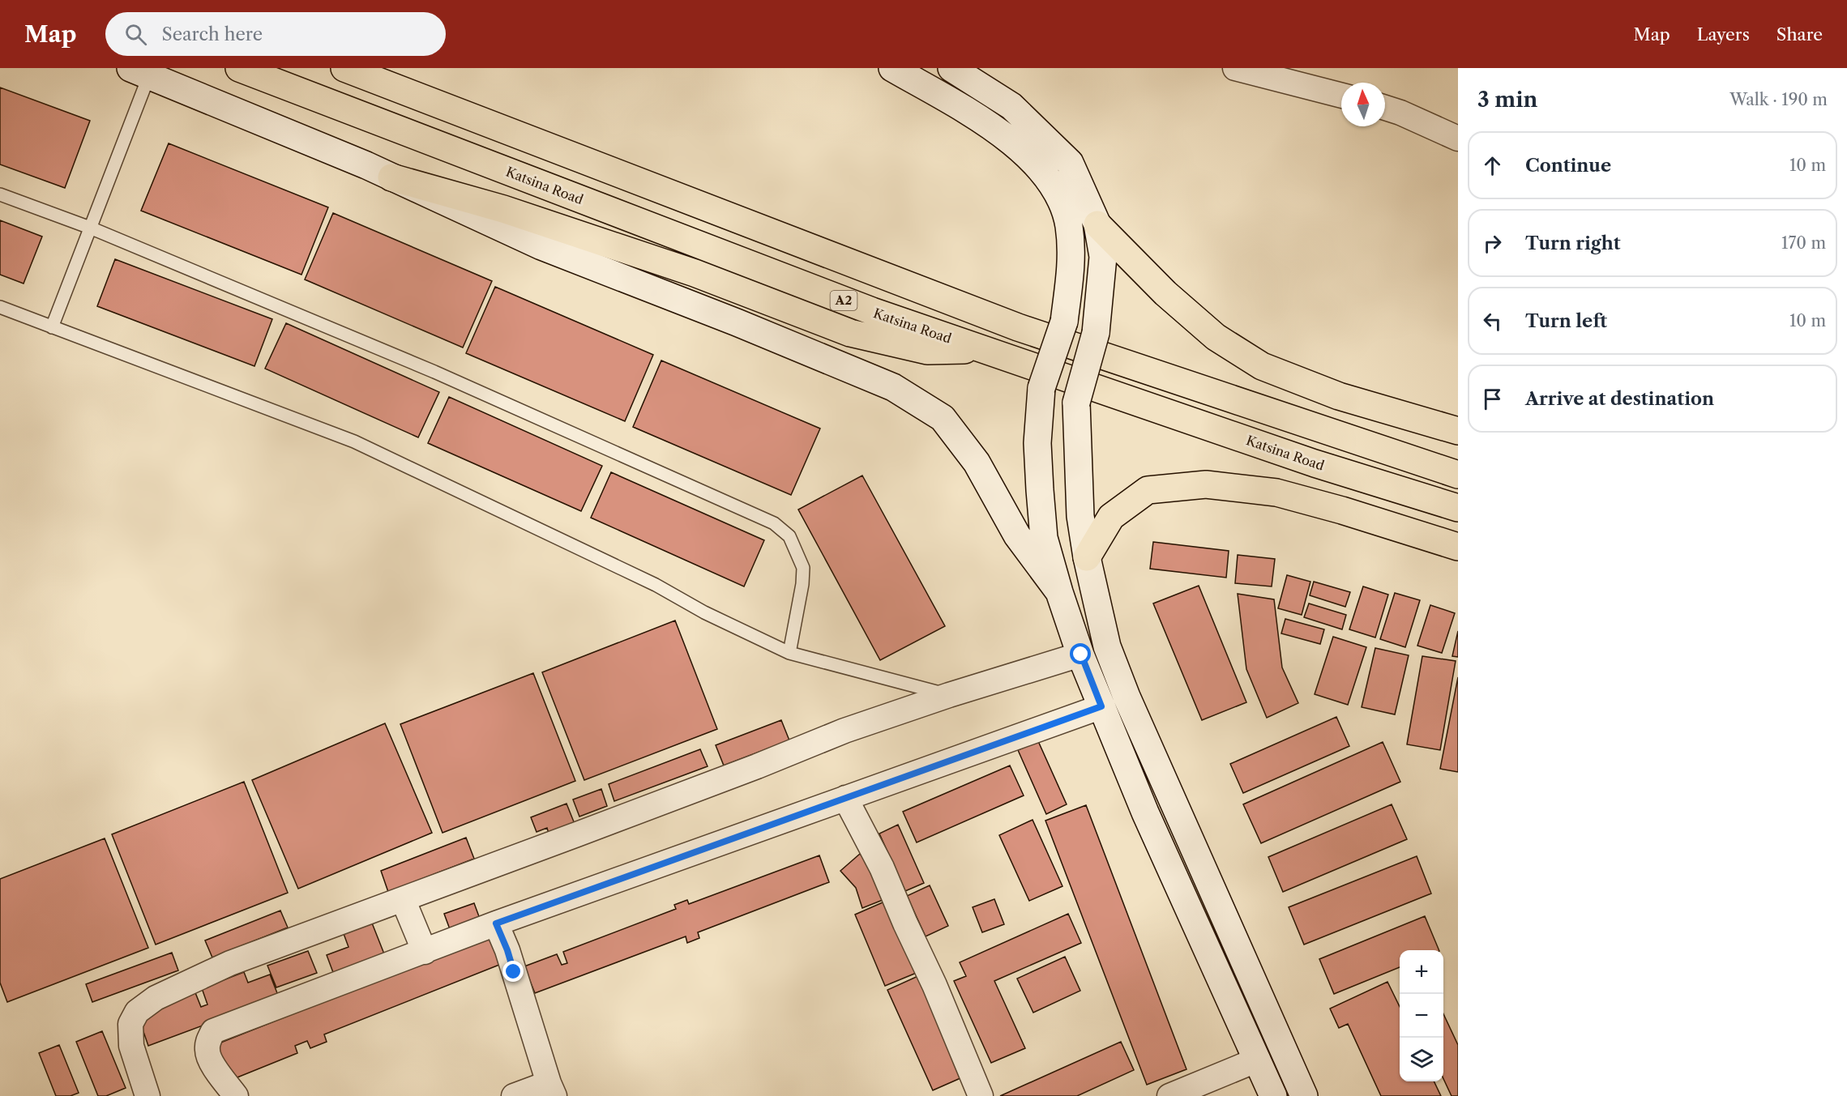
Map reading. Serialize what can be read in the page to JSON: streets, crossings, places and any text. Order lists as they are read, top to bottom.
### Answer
{
  "streets": {
    "highway": ["Katsina Road", "A2"]
  },
  "north": "top",
  "page": {
    "header": "Map",
    "search": "Search here",
    "nav": ["Map", "Layers", "Share"],
    "heading": ["3 min", "Walk · 190 m"],
    "list": [
      ["Continue", "10 m"],
      ["Turn right", "170 m"],
      ["Turn left", "10 m"],
      "Arrive at destination"
    ],
    "map_buttons": ["+", "−"]
  }
}
